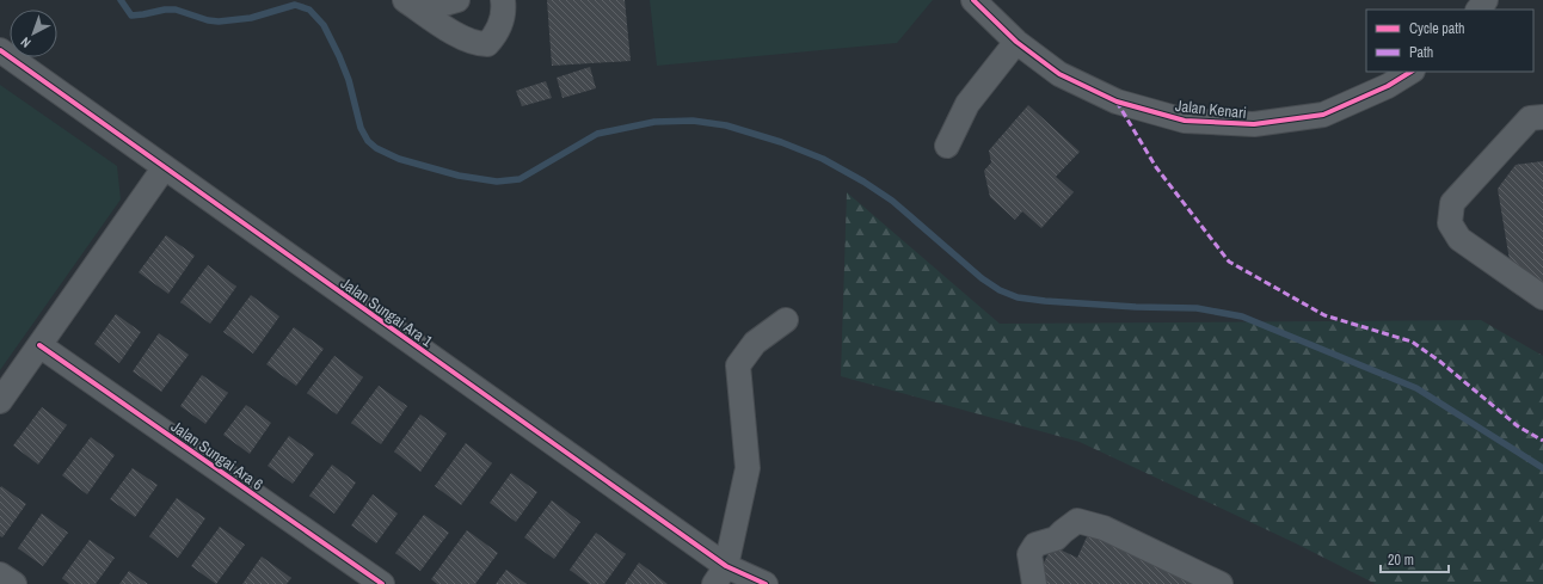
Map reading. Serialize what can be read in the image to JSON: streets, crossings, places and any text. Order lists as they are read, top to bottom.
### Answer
{
  "streets": {
    "street": ["Jalan Kenari", "Jalan Sungai Ara 1", "Jalan Sungai Ara 6"]
  },
  "legend": ["Cycle path", "Path"],
  "scale_bar": "20 m",
  "north": "bottom left"
}
